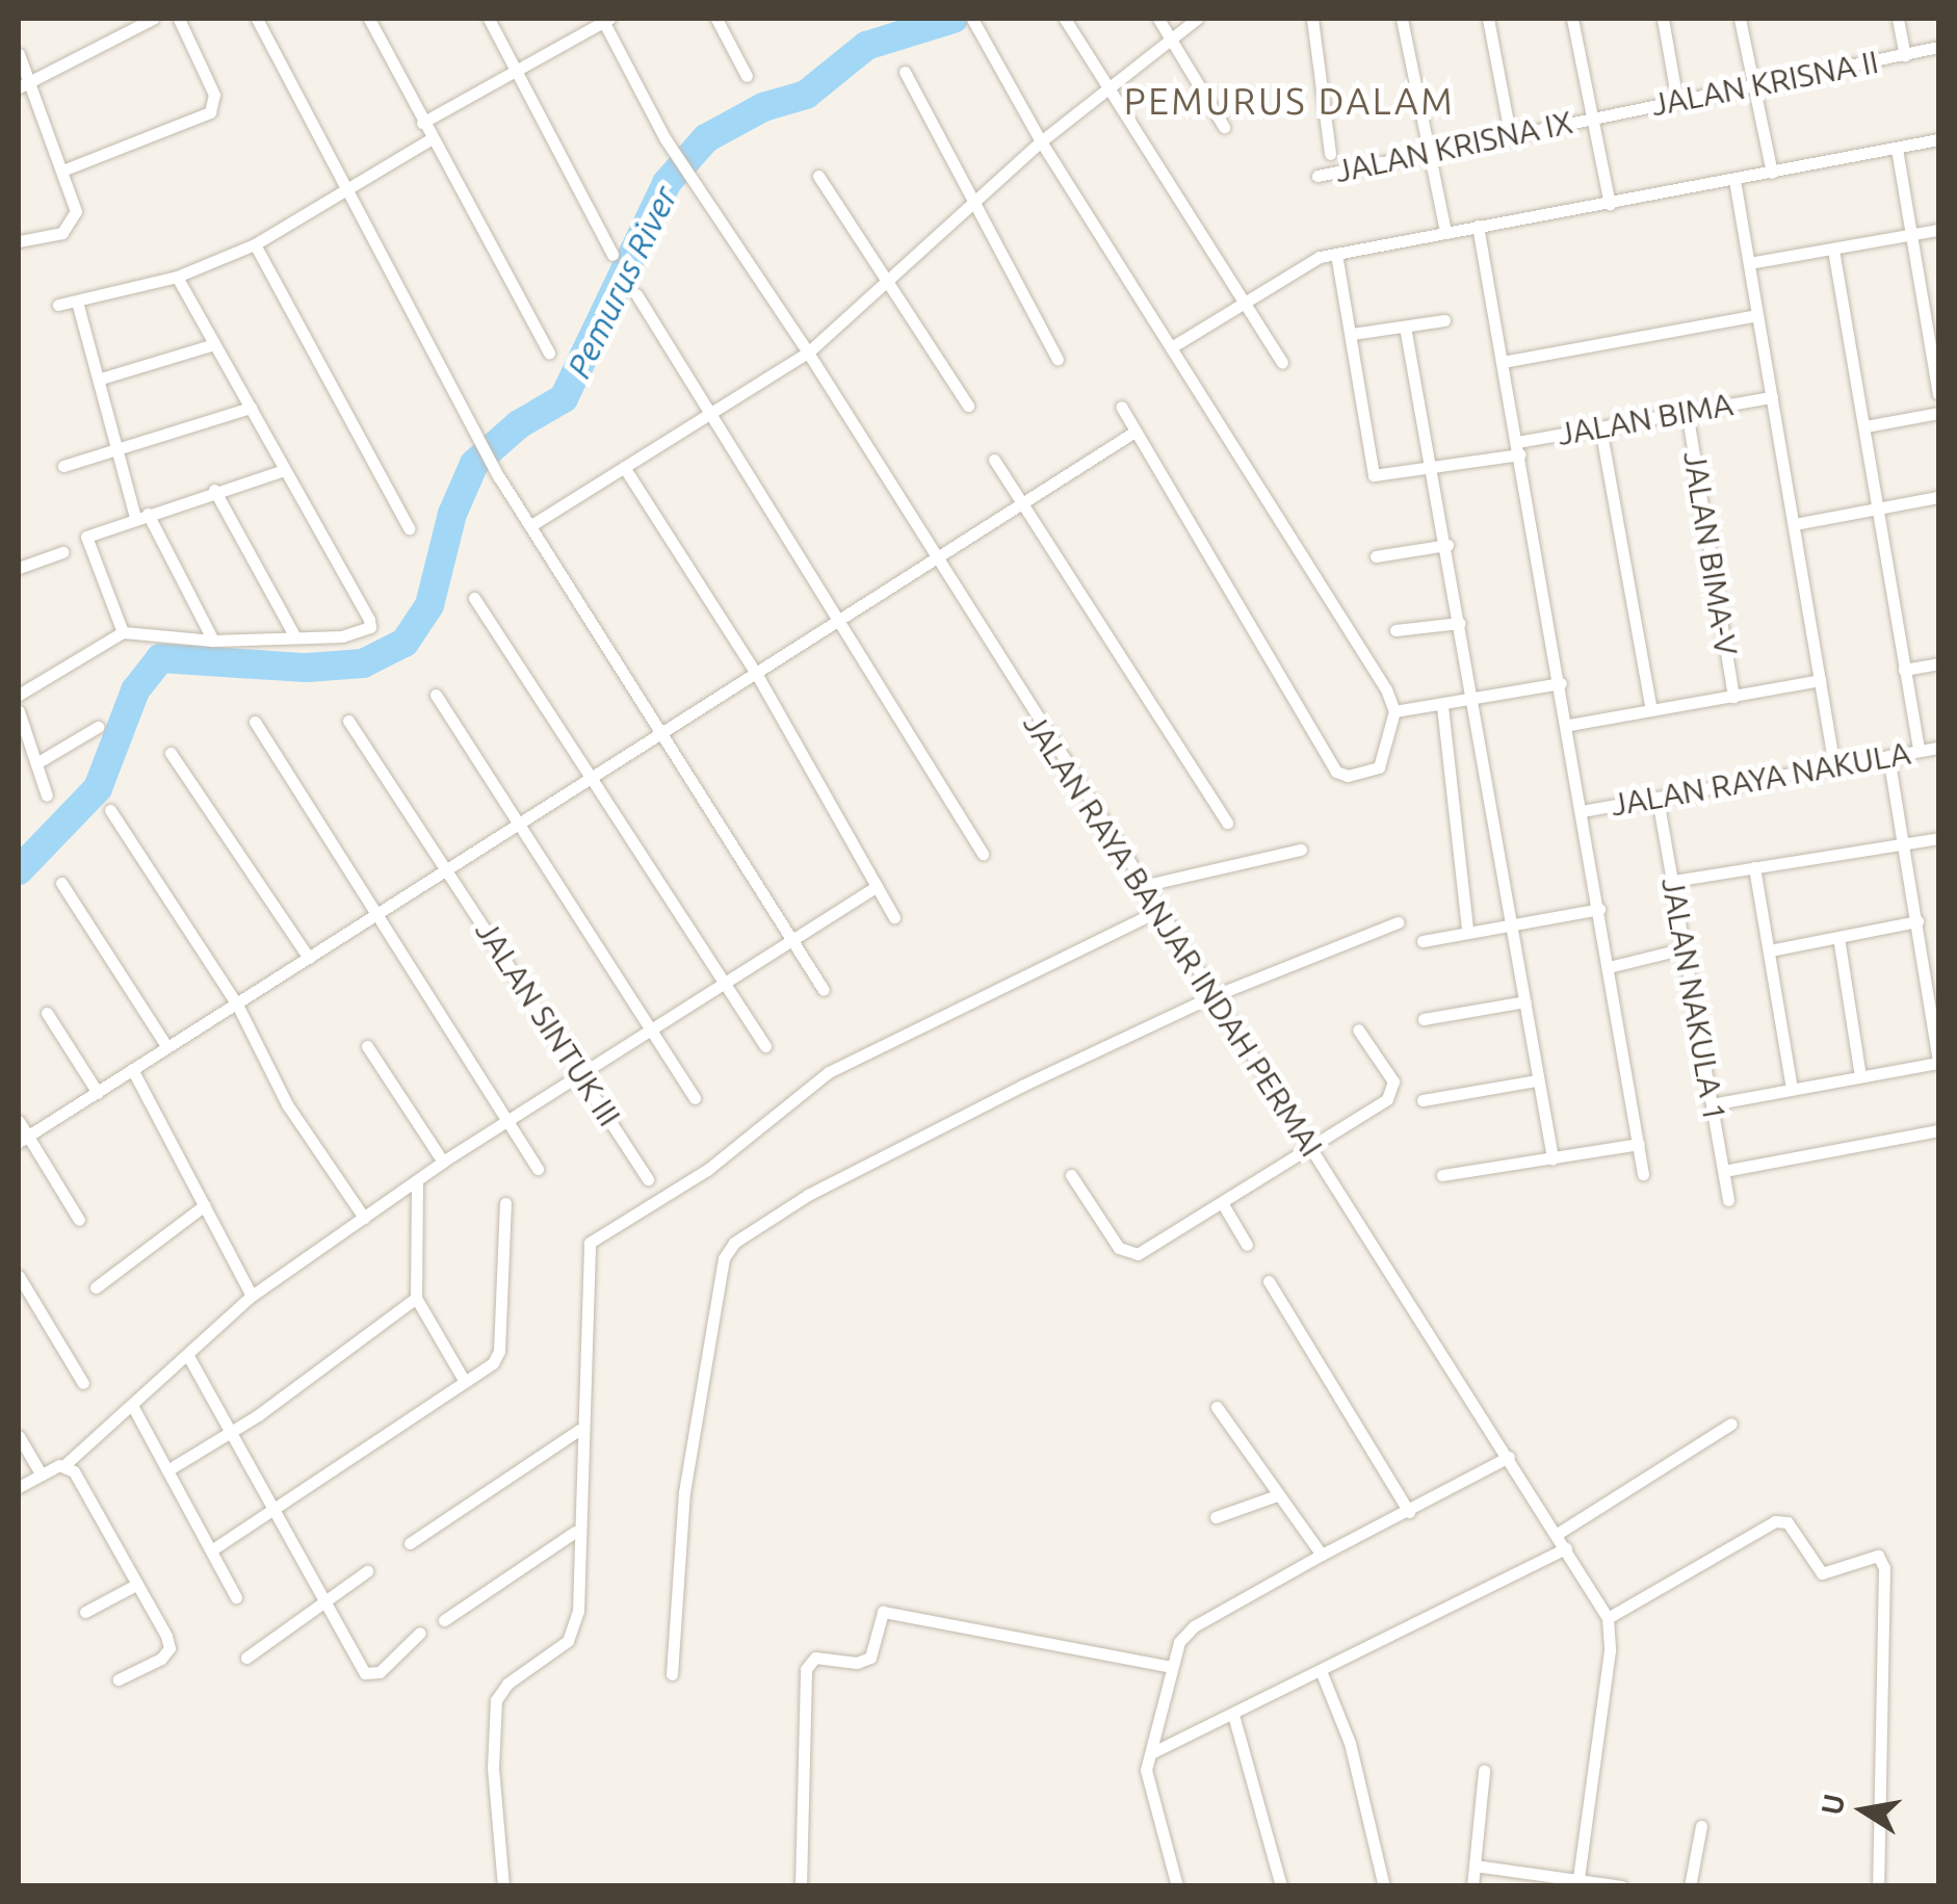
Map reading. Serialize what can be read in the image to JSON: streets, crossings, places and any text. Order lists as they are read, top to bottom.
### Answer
{
  "streets": {
    "street": [
      "JALAN KRISNA II",
      "JALAN KRISNA IX",
      "JALAN BIMA",
      "JALAN BIMA-V",
      "JALAN RAYA NAKULA",
      "JALAN RAYA BANJAR INDAH PERMAI",
      "JALAN NAKULA 1",
      "JALAN SINTUK III"
    ]
  },
  "crossings": [
    ["JALAN KRISNA II", "JALAN KRISNA IX"],
    ["JALAN BIMA", "JALAN BIMA-V"],
    ["JALAN RAYA NAKULA", "JALAN NAKULA 1"]
  ],
  "districts": ["PEMURUS DALAM"],
  "water": ["Pemurus River"],
  "north": "left"
}
